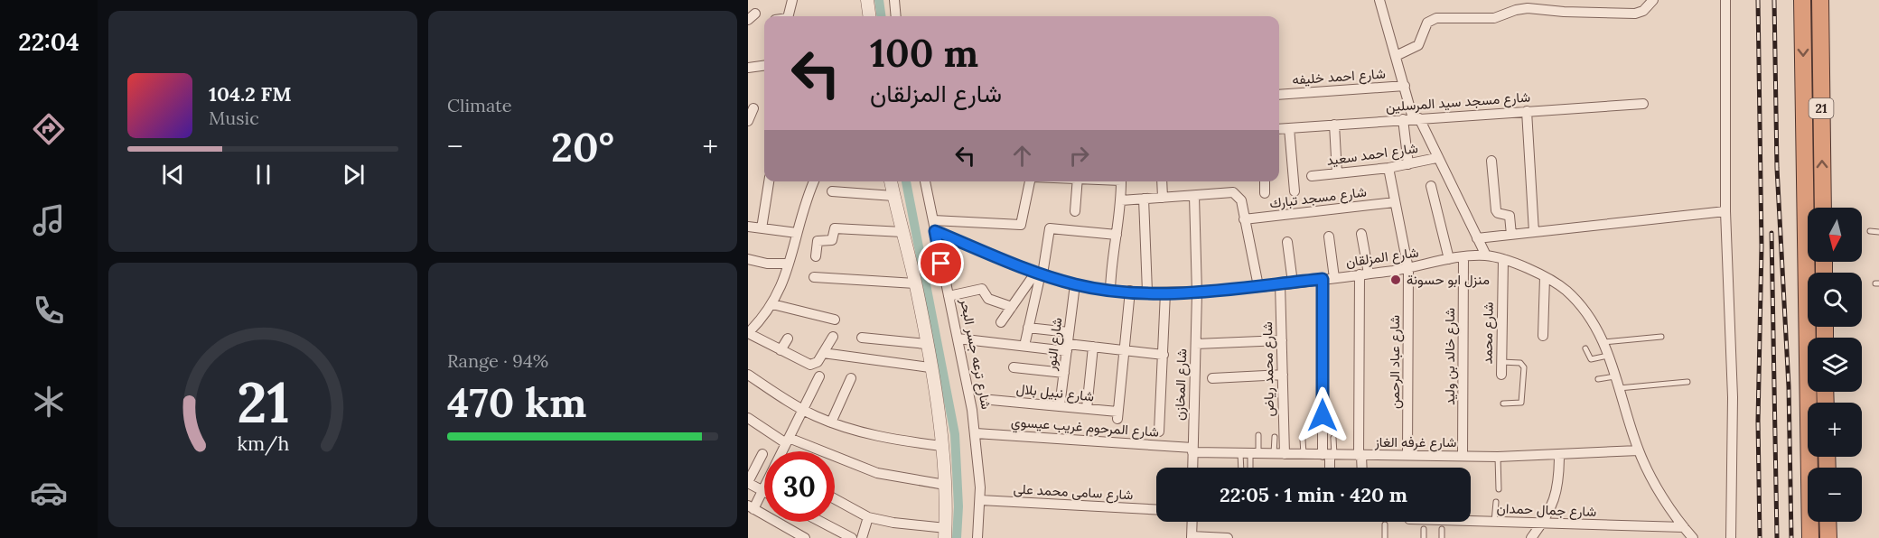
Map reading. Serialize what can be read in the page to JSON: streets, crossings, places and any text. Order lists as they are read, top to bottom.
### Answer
{
  "streets": {
    "highway": ["21"],
    "street": [
      "شارع احمد خليفه",
      "شارع مسجد سيد المرسلين",
      "شارع احمد سعيد",
      "شارع مسجد تبارك",
      "شارع المزلقان",
      "شارع محمد",
      "شارع النور",
      "شارع ترعه جسر البحر",
      "شارع خالد بن وليد",
      "شارع عباد الرحمن",
      "شارع محمد رياض",
      "شارع المخازن",
      "شارع نبيل بلال",
      "شارع المرحوم غريب عيسوي",
      "شارع غرفه الغاز",
      "شارع سامى محمد على",
      "شارع جمال حمدان"
    ]
  },
  "crossings": [
    ["شارع احمد سعيد", "شارع عباد الرحمن"],
    ["شارع مسجد تبارك", "شارع عباد الرحمن"],
    ["شارع المزلقان", "شارع محمد"],
    ["شارع المزلقان", "شارع النور"],
    ["شارع المزلقان", "شارع ترعه جسر البحر"],
    ["شارع المزلقان", "شارع خالد بن وليد"],
    ["شارع المزلقان", "شارع عباد الرحمن"],
    ["شارع المزلقان", "شارع محمد رياض"],
    ["شارع المزلقان", "شارع المخازن"],
    ["شارع المزلقان", "شارع غرفه الغاز"],
    ["شارع المزلقان", "شارع جمال حمدان"],
    ["شارع النور", "شارع نبيل بلال"],
    ["شارع ترعه جسر البحر", "شارع المرحوم غريب عيسوي"],
    ["شارع ترعه جسر البحر", "شارع سامى محمد على"],
    ["شارع خالد بن وليد", "شارع غرفه الغاز"],
    ["شارع عباد الرحمن", "شارع غرفه الغاز"],
    ["شارع محمد رياض", "شارع غرفه الغاز"],
    ["شارع المخازن", "شارع المرحوم غريب عيسوي"],
    ["شارع المخازن", "شارع غرفه الغاز"],
    ["شارع المرحوم غريب عيسوي", "شارع غرفه الغاز"]
  ],
  "places": ["منزل ابو حسونة"],
  "north": "bottom",
  "page": {
    "tabs": "22:04",
    "tile": [
      "Climate",
      ["Range · 94%", "470 km"]
    ],
    "turn": ["100 m", "شارع المزلقان"],
    "song": ["104.2 FM", "Music"],
    "heat": ["−", "20°", "+"],
    "map_buttons": ["+", "−"],
    "limit": "30",
    "trip": "22:05 · 1 min · 420 m",
    "gauge": ["21", "km/h"]
  }
}
